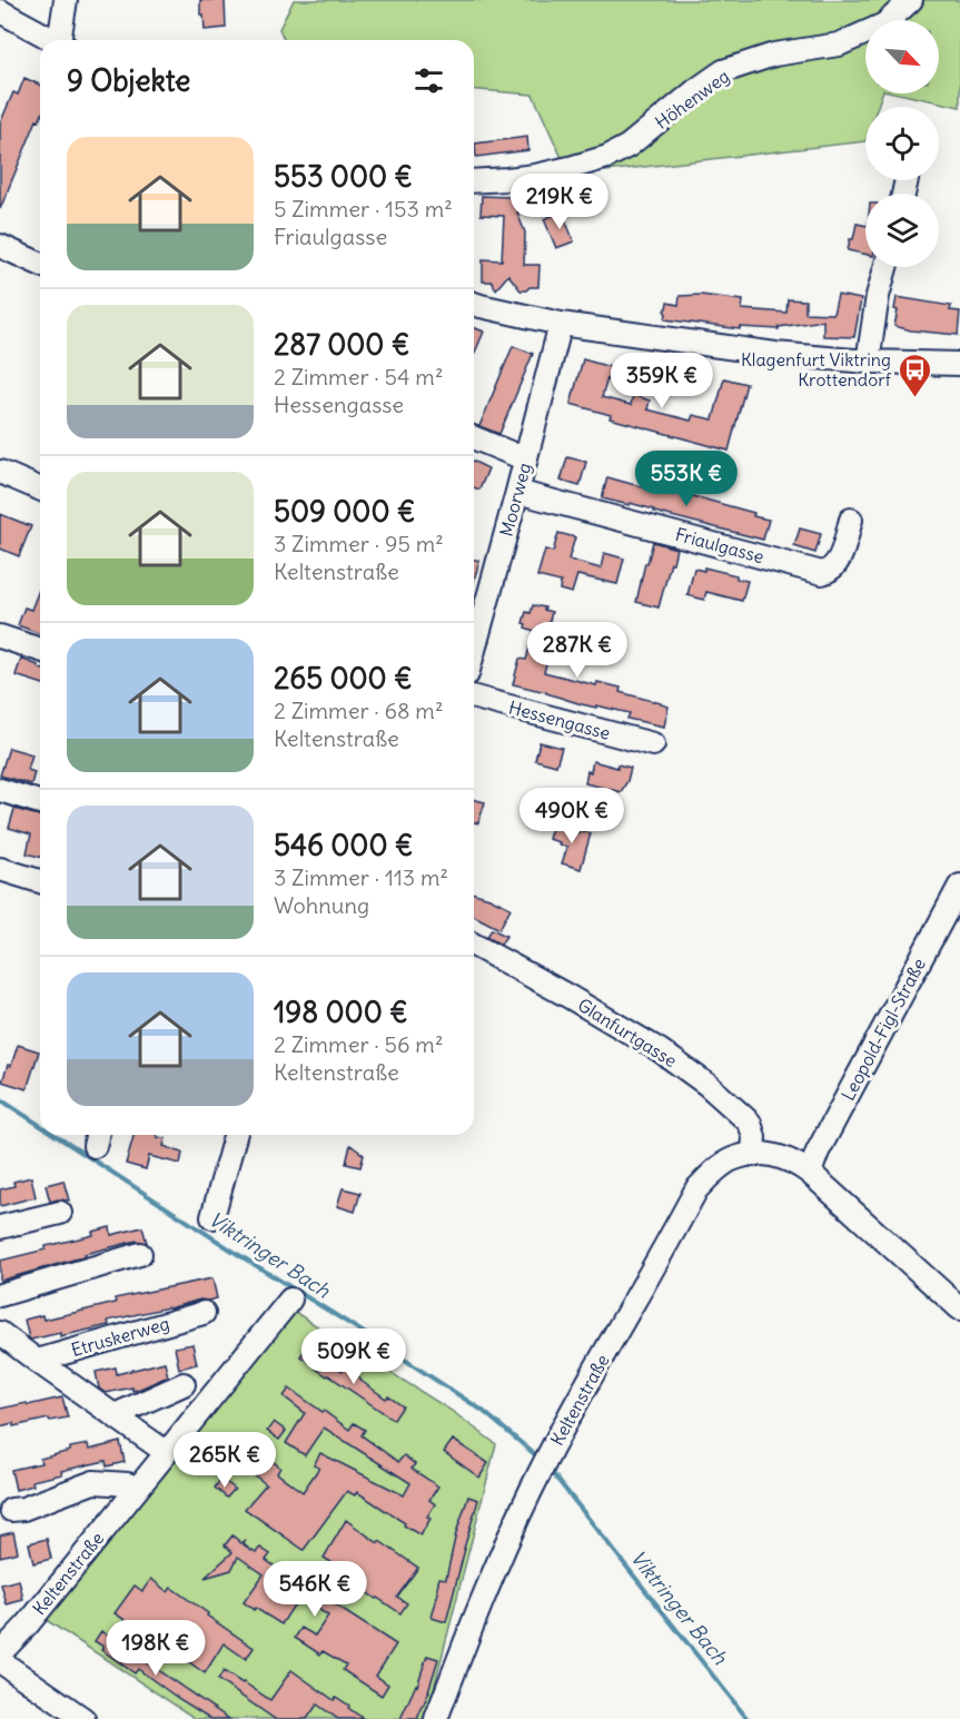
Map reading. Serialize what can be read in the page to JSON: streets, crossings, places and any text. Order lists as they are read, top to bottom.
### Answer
{
  "streets": {
    "street": [
      "Höhenweg",
      "Moorweg",
      "Friaulgasse",
      "Hessengasse",
      "Leopold-Figl-Straße",
      "Glanfurtgasse",
      "Etruskerweg",
      "Keltenstraße"
    ]
  },
  "crossings": [
    ["Moorweg", "Friaulgasse"],
    ["Glanfurtgasse", "Keltenstraße"],
    ["Etruskerweg", "Keltenstraße"]
  ],
  "water": ["Viktringer Bach"],
  "places": {
    "bus stop": ["Klagenfurt Viktring Krottendorf"]
  },
  "north": "bottom right",
  "page": {
    "heading": "9 Objekte",
    "list": [
      {
        "name": "553 000 €",
        "note": "5 Zimmer · 153 m² · Friaulgasse"
      },
      {
        "name": "287 000 €",
        "note": "2 Zimmer · 54 m² · Hessengasse"
      },
      {
        "name": "509 000 €",
        "note": "3 Zimmer · 95 m² · Keltenstraße"
      },
      {
        "name": "265 000 €",
        "note": "2 Zimmer · 68 m² · Keltenstraße"
      },
      {
        "name": "546 000 €",
        "note": "3 Zimmer · 113 m² · Wohnung"
      },
      {
        "name": "198 000 €",
        "note": "2 Zimmer · 56 m² · Keltenstraße"
      }
    ],
    "price": [
      "219K €",
      "359K €",
      "553K €",
      "287K €",
      "490K €",
      "509K €",
      "265K €",
      "546K €",
      "198K €"
    ]
  }
}
